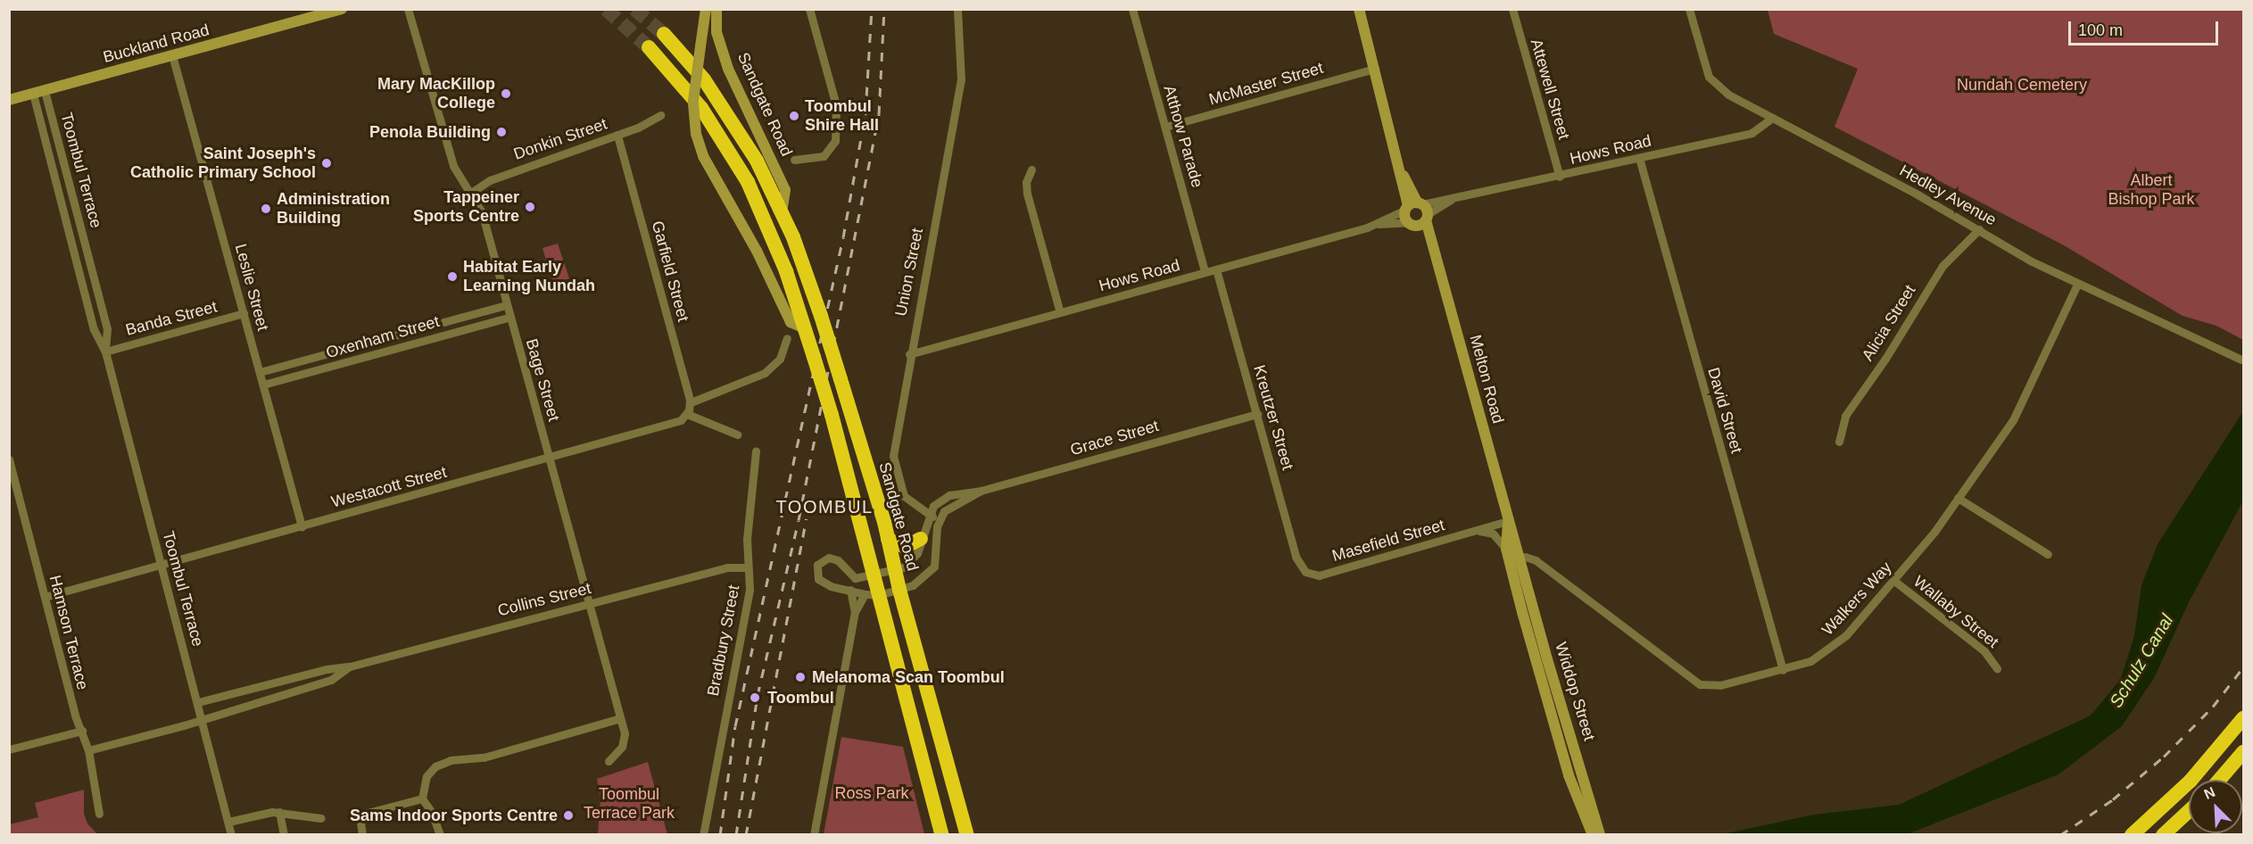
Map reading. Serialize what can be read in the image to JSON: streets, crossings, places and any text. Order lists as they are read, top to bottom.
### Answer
{
  "streets": {
    "highway": ["Sandgate Road"],
    "street": [
      "Buckland Road",
      "McMaster Street",
      "Attewell Street",
      "Atthow Parade",
      "Donkin Street",
      "Hows Road",
      "Toombul Terrace",
      "Hedley Avenue",
      "Garfield Street",
      "Union Street",
      "Leslie Street",
      "Banda Street",
      "Alicia Street",
      "Oxenham Street",
      "Melton Road",
      "Bage Street",
      "David Street",
      "Kreutzer Street",
      "Grace Street",
      "Westacott Street",
      "Masefield Street",
      "Walkers Way",
      "Collins Street",
      "Wallaby Street",
      "Hamson Terrace",
      "Bradbury Street",
      "Widdop Street"
    ]
  },
  "crossings": [
    ["Buckland Road", "Toombul Terrace"],
    ["Buckland Road", "Leslie Street"],
    ["McMaster Street", "Atthow Parade"],
    ["McMaster Street", "Melton Road"],
    ["Attewell Street", "Hows Road"],
    ["Sandgate Road", "Grace Street"],
    ["Atthow Parade", "Hows Road"],
    ["Donkin Street", "Garfield Street"],
    ["Donkin Street", "Bage Street"],
    ["Hows Road", "Hedley Avenue"],
    ["Hows Road", "Union Street"],
    ["Hows Road", "Melton Road"],
    ["Hows Road", "David Street"],
    ["Hows Road", "Kreutzer Street"],
    ["Toombul Terrace", "Banda Street"],
    ["Toombul Terrace", "Westacott Street"],
    ["Toombul Terrace", "Collins Street"],
    ["Hedley Avenue", "Alicia Street"],
    ["Hedley Avenue", "Walkers Way"],
    ["Union Street", "Grace Street"],
    ["Leslie Street", "Banda Street"],
    ["Leslie Street", "Oxenham Street"],
    ["Leslie Street", "Westacott Street"],
    ["Oxenham Street", "Bage Street"],
    ["Melton Road", "Masefield Street"],
    ["Melton Road", "Walkers Way"],
    ["Melton Road", "Widdop Street"],
    ["Bage Street", "Westacott Street"],
    ["Bage Street", "Collins Street"],
    ["David Street", "Walkers Way"],
    ["Kreutzer Street", "Grace Street"],
    ["Kreutzer Street", "Masefield Street"],
    ["Westacott Street", "Hamson Terrace"],
    ["Walkers Way", "Wallaby Street"],
    ["Walkers Way", "Widdop Street"],
    ["Collins Street", "Hamson Terrace"],
    ["Collins Street", "Bradbury Street"]
  ],
  "districts": ["TOOMBUL"],
  "water": ["Schulz Canal"],
  "parks": [
    "Nundah Cemetery",
    "Albert Bishop Park",
    "Ross Park",
    "Toombul Terrace Park"
  ],
  "places": [
    "Mary MacKillop College",
    "Toombul Shire Hall",
    "Penola Building",
    "Saint Joseph's Catholic Primary School",
    "Tappeiner Sports Centre",
    "Administration Building",
    "Habitat Early Learning Nundah",
    "Melanoma Scan Toombul",
    "Toombul",
    "Sams Indoor Sports Centre"
  ],
  "scale_bar": "100 m",
  "north": "top left"
}
